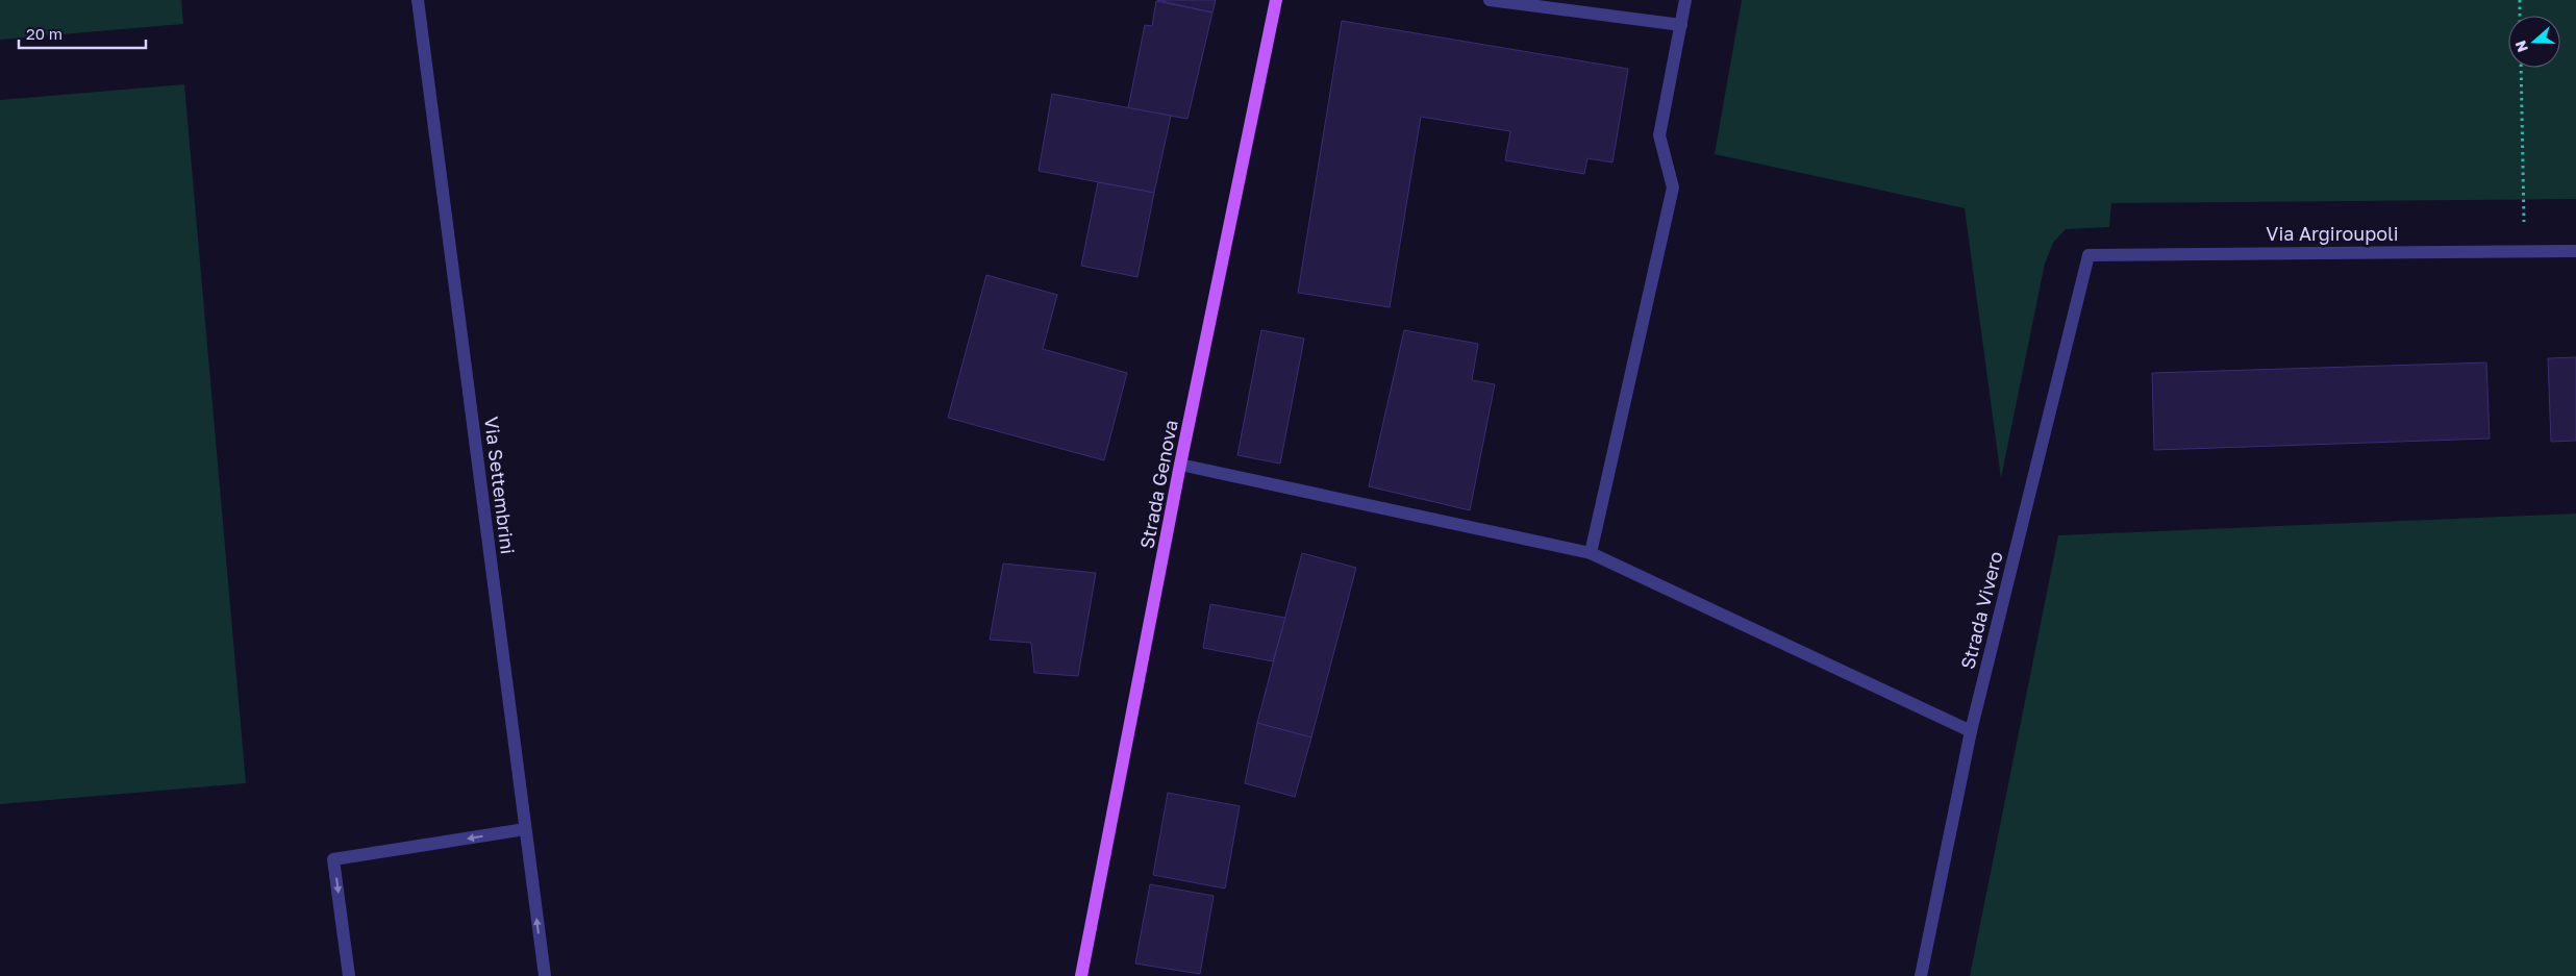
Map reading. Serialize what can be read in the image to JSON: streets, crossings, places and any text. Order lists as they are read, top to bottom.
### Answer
{
  "streets": {
    "main road": ["Strada Genova"],
    "street": ["Via Argiroupoli", "Via Settembrini", "Strada Vivero"]
  },
  "crossings": [
    ["Via Argiroupoli", "Strada Vivero"]
  ],
  "scale_bar": "20 m",
  "north": "left"
}
